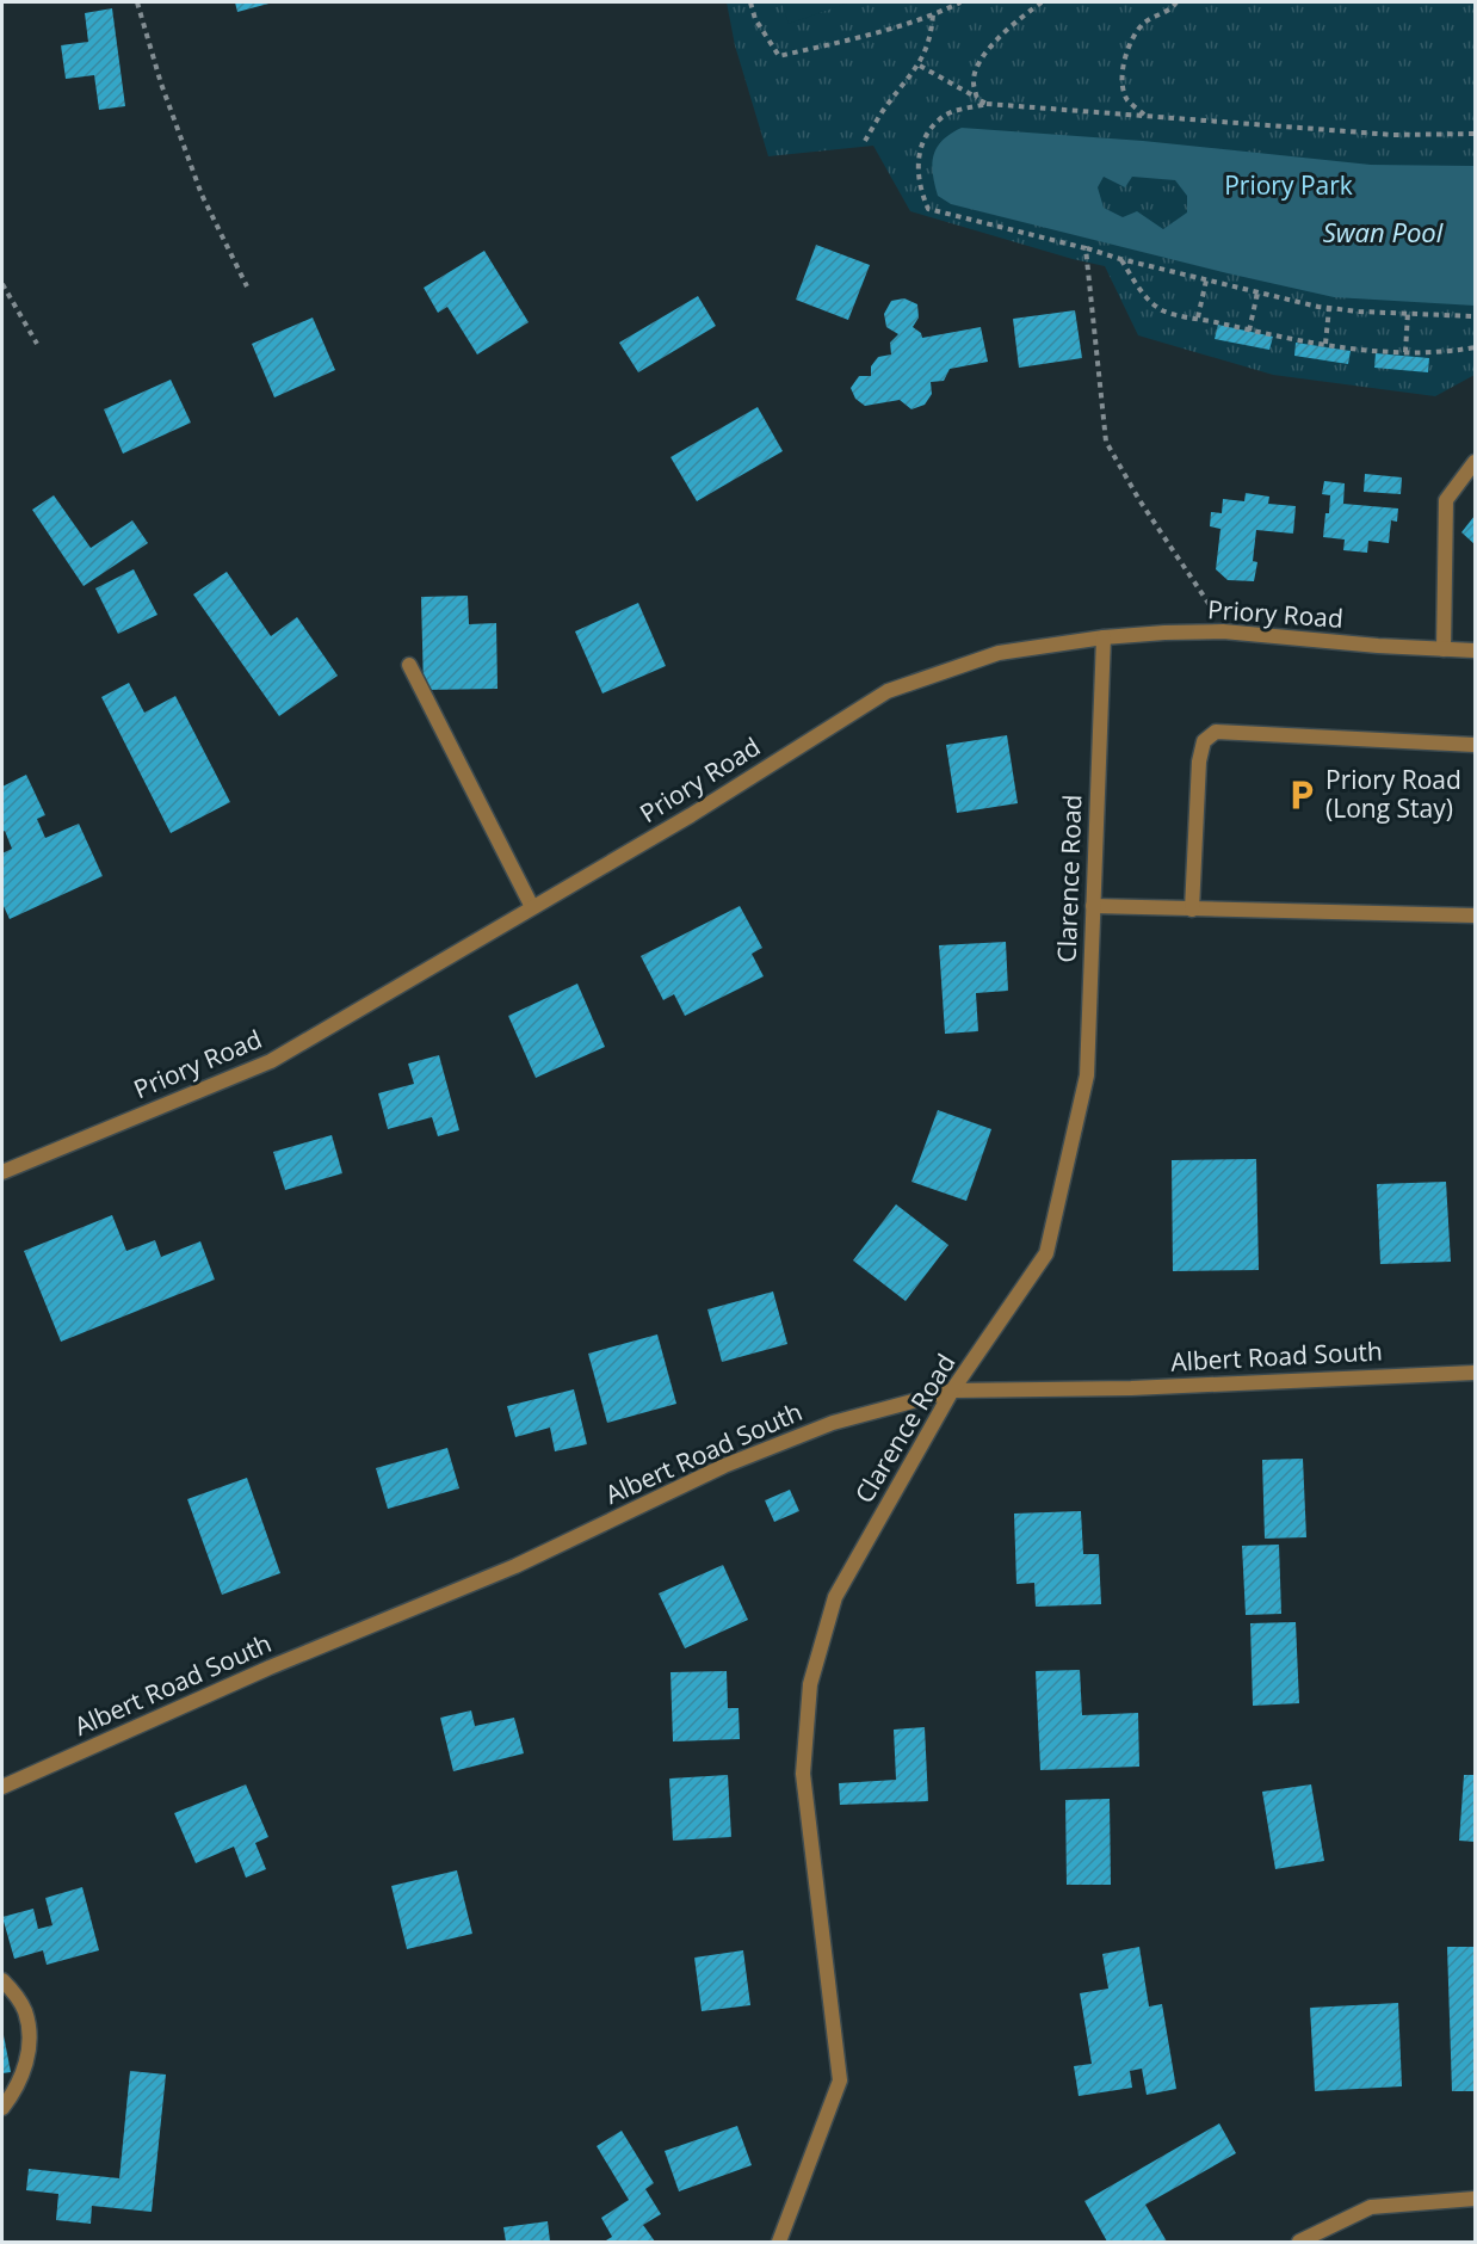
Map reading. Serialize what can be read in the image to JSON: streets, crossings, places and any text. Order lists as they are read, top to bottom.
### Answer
{
  "streets": {
    "street": ["Priory Road", "Clarence Road", "Albert Road South"]
  },
  "crossings": [
    ["Priory Road", "Clarence Road"],
    ["Clarence Road", "Albert Road South"]
  ],
  "water": ["Swan Pool"],
  "parks": ["Priory Park"],
  "places": {
    "parking": ["Priory Road (Long Stay)"]
  }
}
